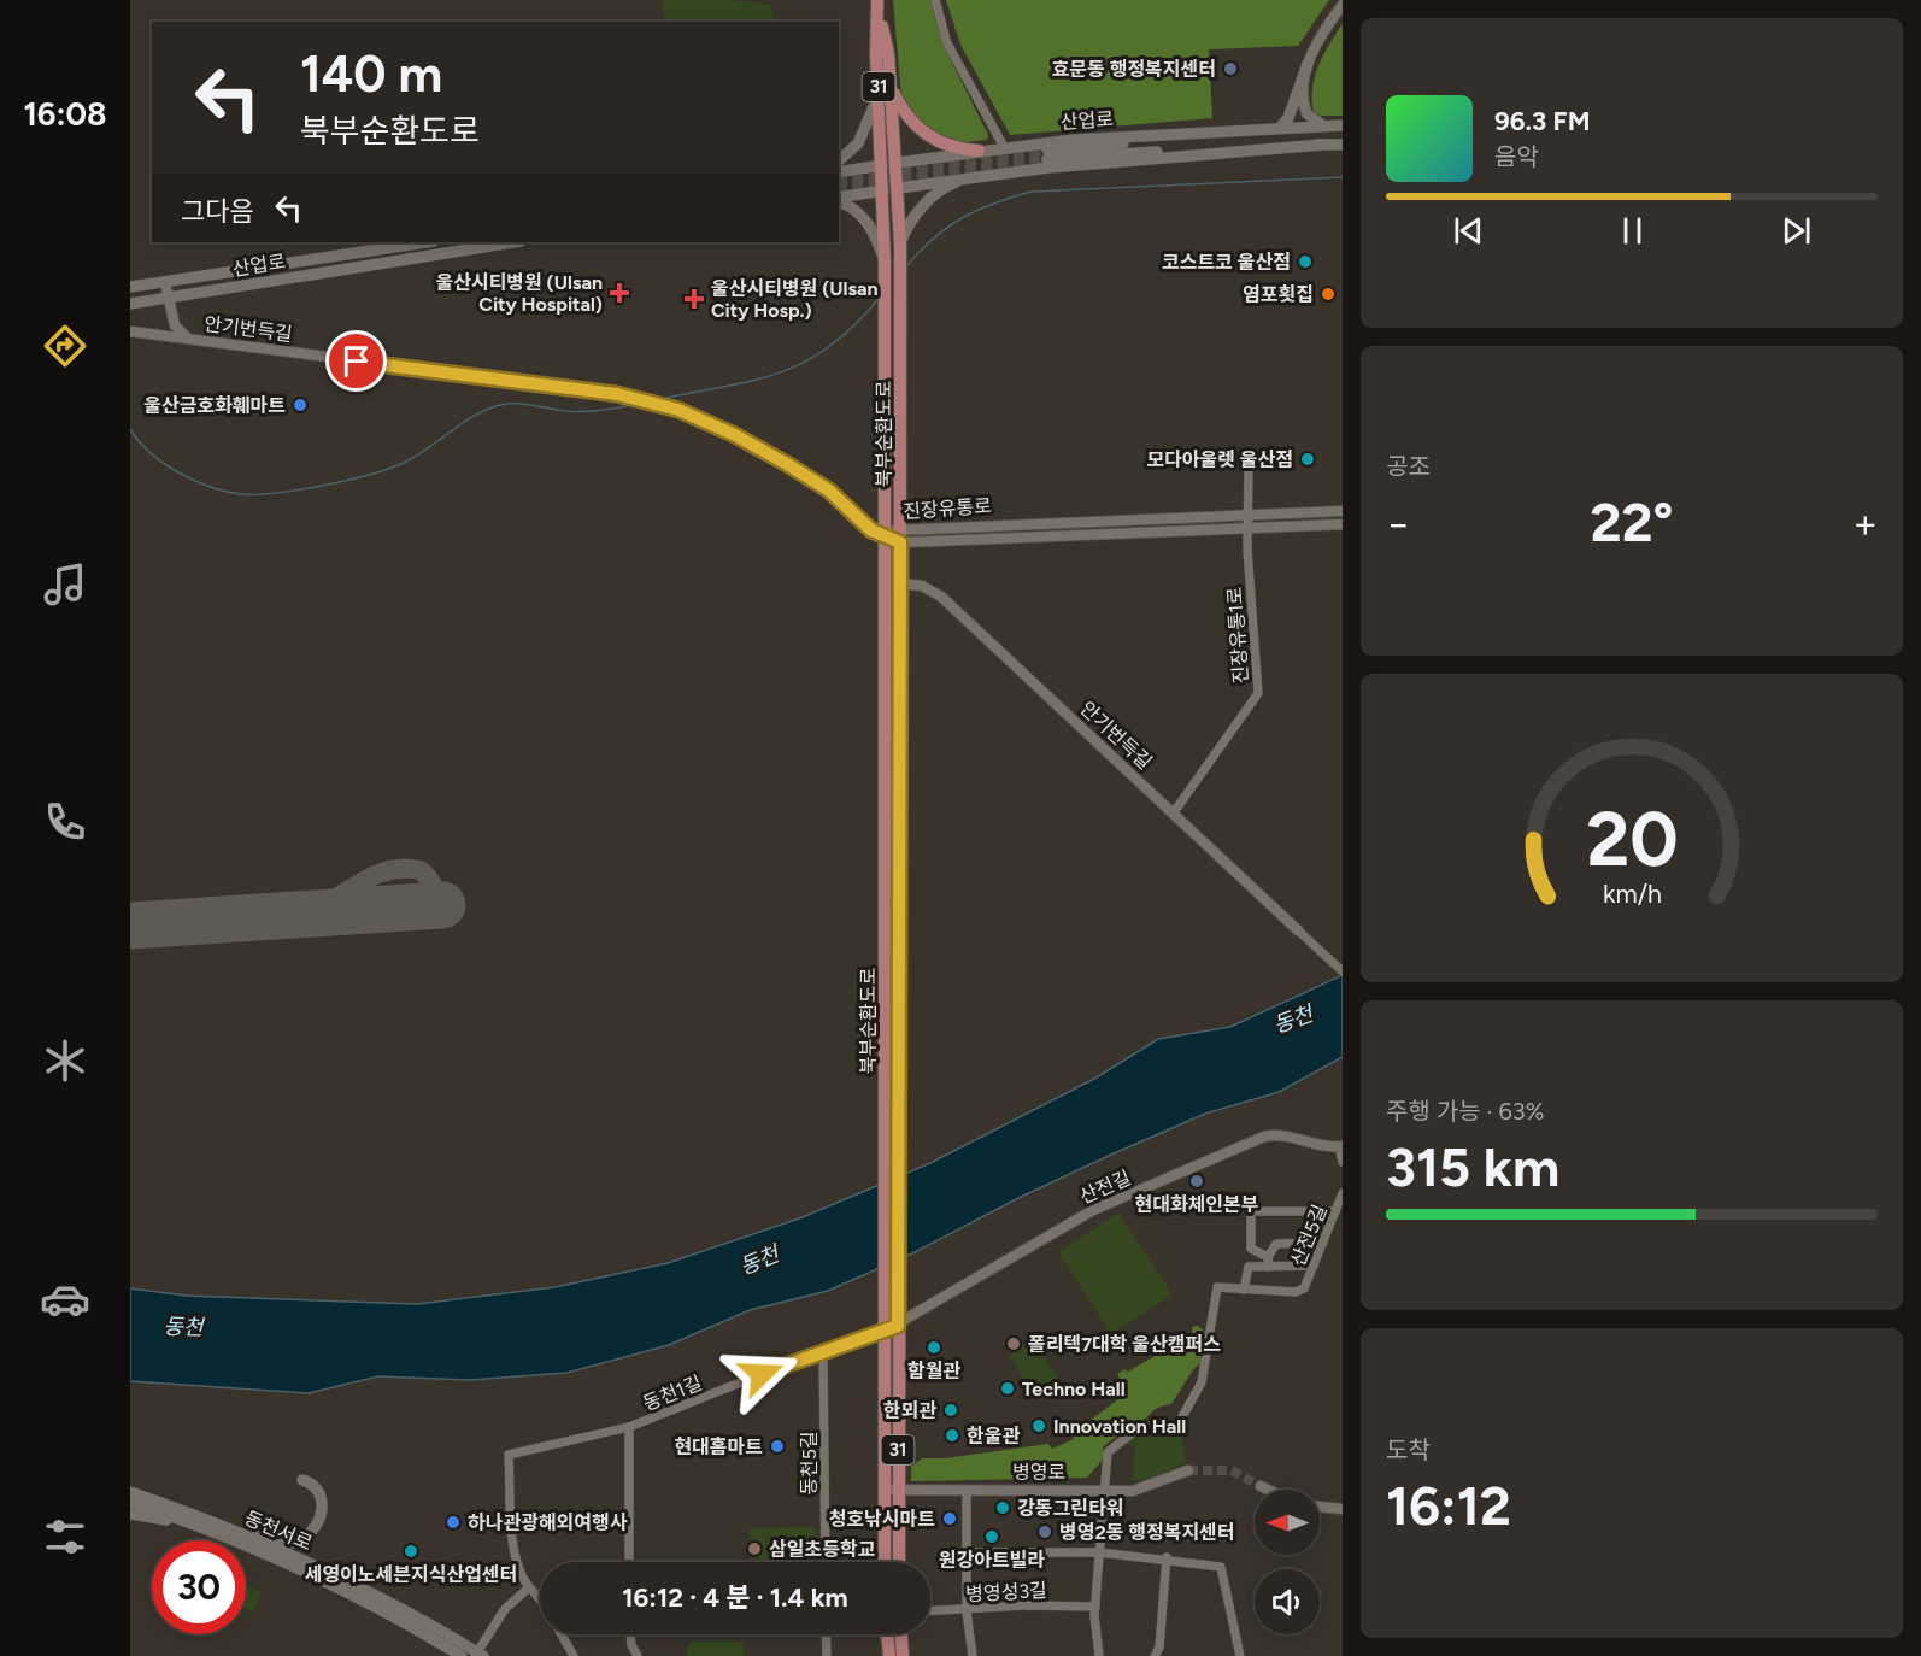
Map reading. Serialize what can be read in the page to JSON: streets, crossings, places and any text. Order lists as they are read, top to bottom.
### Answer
{
  "streets": {
    "main road": [
      "31",
      "산업로",
      "북부순환도로",
      "동천서로"
    ],
    "street": [
      "안기번득길",
      "진장유통로",
      "진장유통1로",
      "산전길",
      "산전5길",
      "동천1길",
      "동천5길",
      "병영로",
      "병영성3길"
    ]
  },
  "crossings": [
    ["31", "산업로"],
    ["31", "북부순환도로"],
    ["산업로", "북부순환도로"],
    ["안기번득길", "북부순환도로"],
    ["안기번득길", "진장유통로"],
    ["안기번득길", "진장유통1로"],
    ["북부순환도로", "진장유통로"],
    ["북부순환도로", "산전길"],
    ["북부순환도로", "동천1길"],
    ["북부순환도로", "병영로"],
    ["진장유통로", "진장유통1로"],
    ["산전길", "동천1길"],
    ["산전5길", "병영로"],
    ["동천1길", "동천5길"]
  ],
  "water": ["동천"],
  "places": {
    "other": [
      "효문동 행정복지센터",
      "코스트코 울산점",
      "염포횟집",
      "울산금호화훼마트",
      "모다아울렛 울산점",
      "현대화체인본부",
      "폴리텍7대학 울산캠퍼스",
      "함월관",
      "Techno Hall",
      "한뫼관",
      "Innovation Hall",
      "한울관",
      "현대홈마트",
      "강동그린타워",
      "청호낚시마트",
      "하나관광해외여행사",
      "병영2동 행정복지센터",
      "원강아트빌라",
      "삼일초등학교",
      "세영이노세븐지식산업센터"
    ],
    "health": ["울산시티병원 (Ulsan City Hospital)", "울산시티병원 (Ulsan City Hosp.)"]
  },
  "north": "left",
  "page": {
    "tabs": "16:08",
    "turn": ["140 m", "북부순환도로"],
    "song": ["96.3 FM", "음악"],
    "then": "그다음",
    "tile": [
      "공조",
      ["주행 가능 · 63%", "315 km"],
      ["도착", "16:12"]
    ],
    "heat": ["−", "22°", "+"],
    "limit": "30",
    "trip": "16:12 · 4 분 · 1.4 km",
    "gauge": ["20", "km/h"]
  }
}
